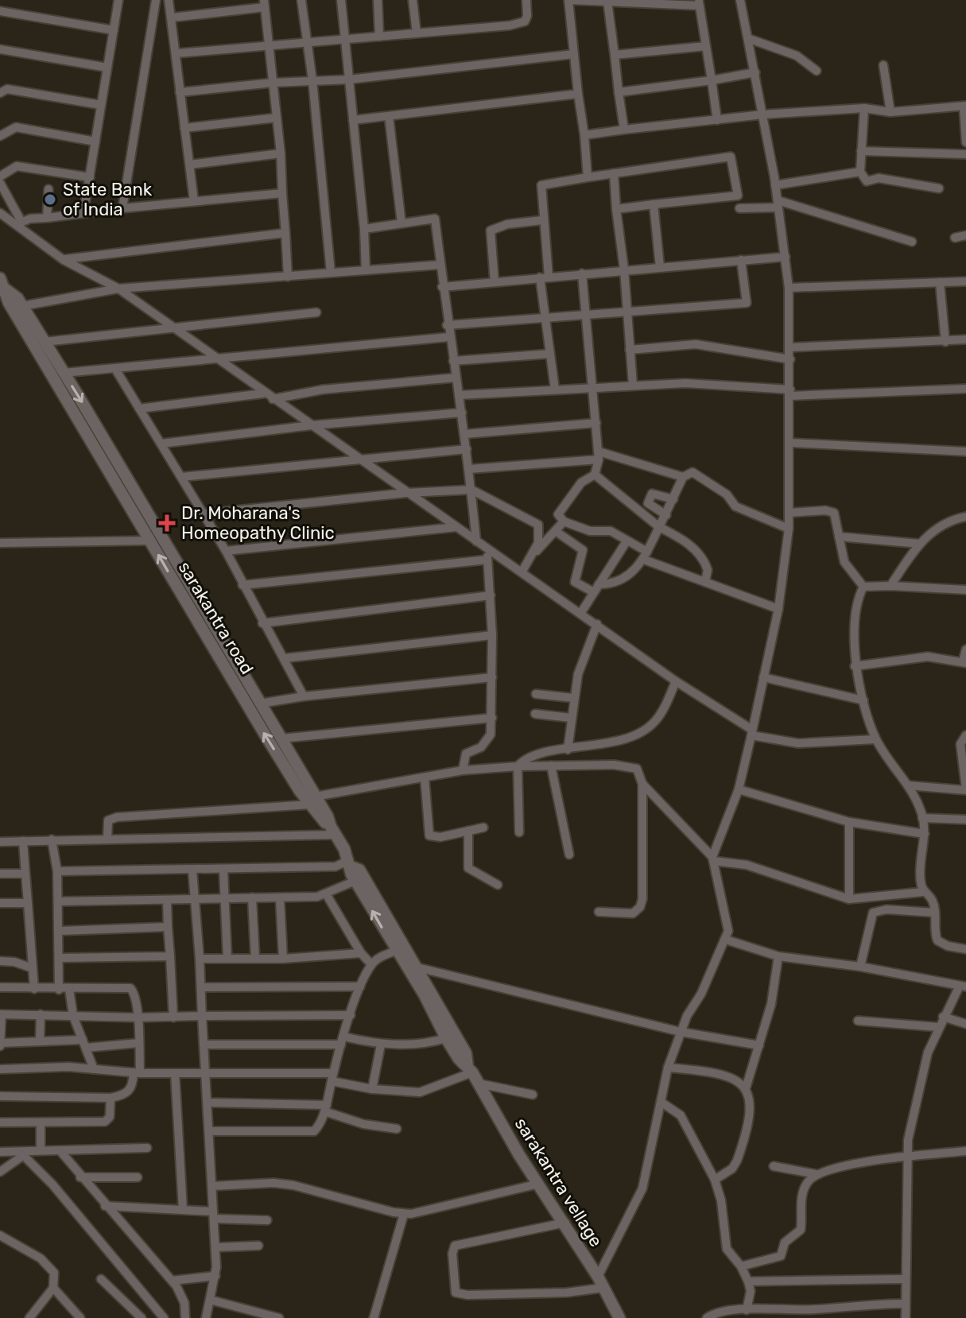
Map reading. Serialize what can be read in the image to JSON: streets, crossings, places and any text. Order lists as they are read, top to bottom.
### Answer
{
  "streets": {
    "street": ["sarakantra road", "sarakantra vellage"]
  },
  "crossings": [
    ["sarakantra road", "sarakantra vellage"]
  ],
  "places": {
    "other": ["State Bank of India"],
    "health": ["Dr. Moharana's Homeopathy Clinic"]
  }
}
